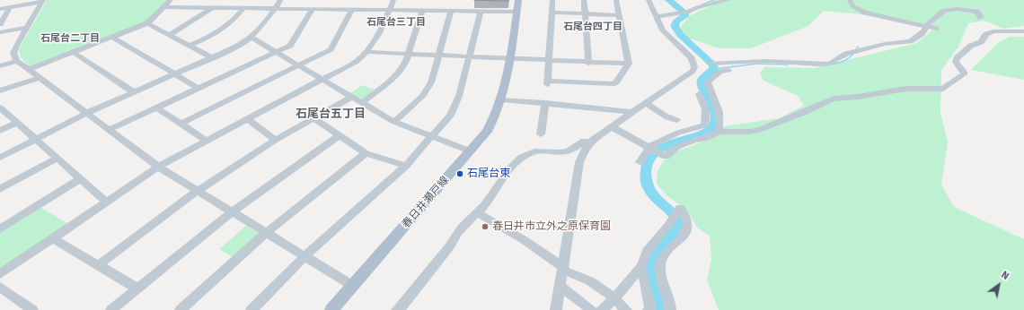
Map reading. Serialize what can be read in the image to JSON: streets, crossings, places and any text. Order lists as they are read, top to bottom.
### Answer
{
  "streets": {
    "main road": ["春日井瀬戸線"]
  },
  "districts": [
    "石尾台三丁目",
    "石尾台四丁目",
    "石尾台二丁目",
    "石尾台五丁目"
  ],
  "places": ["石尾台東", "春日井市立外之原保育園"],
  "north": "top right"
}
